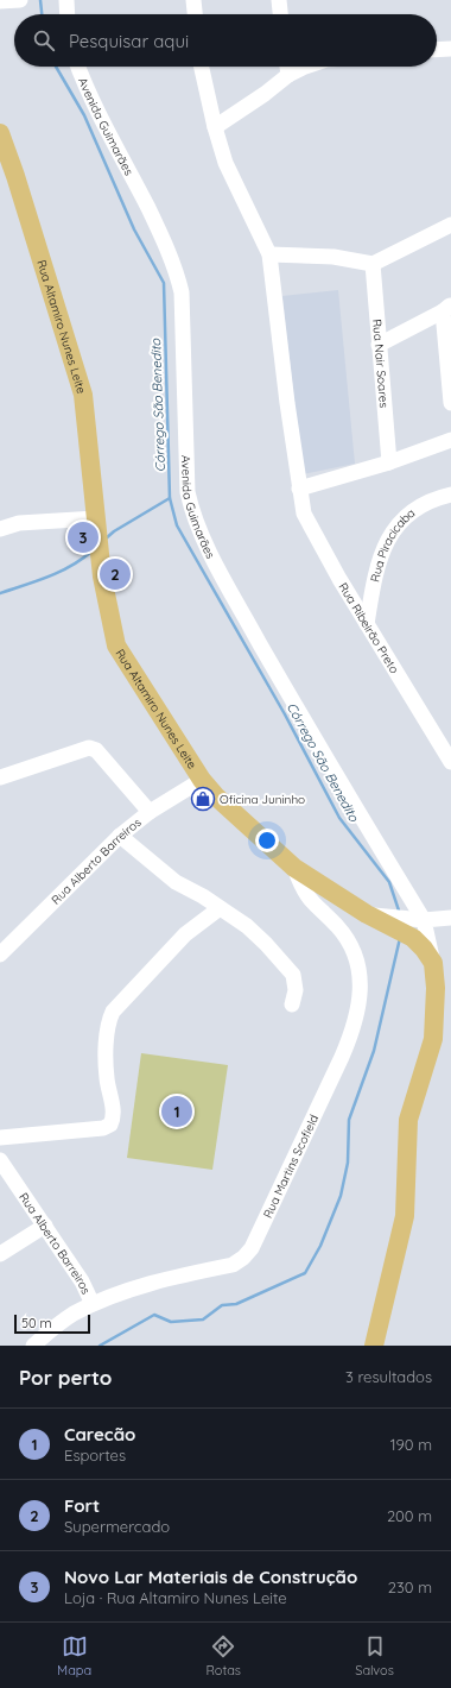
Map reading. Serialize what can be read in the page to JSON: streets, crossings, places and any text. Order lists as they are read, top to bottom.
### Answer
{
  "streets": {
    "main road": ["Rua Altamiro Nunes Leite"],
    "street": [
      "Avenida Guimarães",
      "Rua Nair Soares",
      "Rua Piracicaba",
      "Rua Ribeirão Preto",
      "Rua Alberto Barreiros",
      "Rua Martins Scofield"
    ]
  },
  "crossings": [
    ["Avenida Guimarães", "Rua Altamiro Nunes Leite"],
    ["Rua Altamiro Nunes Leite", "Rua Alberto Barreiros"],
    ["Rua Altamiro Nunes Leite", "Rua Martins Scofield"],
    ["Rua Piracicaba", "Rua Ribeirão Preto"],
    ["Rua Alberto Barreiros", "Rua Martins Scofield"]
  ],
  "water": ["Córrego São Benedito"],
  "places": {
    "shop": ["Oficina Juninho"]
  },
  "scale_bar": "50 m",
  "page": {
    "search": "Pesquisar aqui",
    "pins": ["3", "2", "1"],
    "scale": "50 m",
    "heading": ["Por perto", "3 resultados"],
    "list": [
      {
        "mark": "1",
        "name": "Carecão",
        "note": "Esportes",
        "value": "190 m"
      },
      {
        "mark": "2",
        "name": "Fort",
        "note": "Supermercado",
        "value": "200 m"
      },
      {
        "mark": "3",
        "name": "Novo Lar Materiais de Construção",
        "note": "Loja · Rua Altamiro Nunes Leite",
        "value": "230 m"
      }
    ],
    "nav": ["Mapa", "Rotas", "Salvos"]
  }
}
